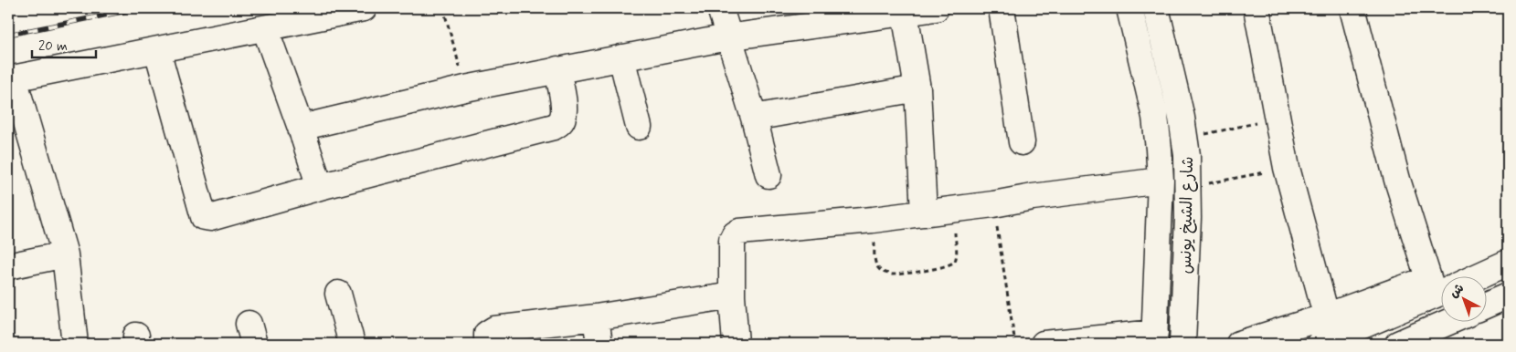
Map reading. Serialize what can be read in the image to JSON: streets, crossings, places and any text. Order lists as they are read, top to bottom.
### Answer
{
  "streets": {
    "street": ["شارع الشيخ يونس"]
  },
  "scale_bar": "20 m",
  "north": "top left"
}
